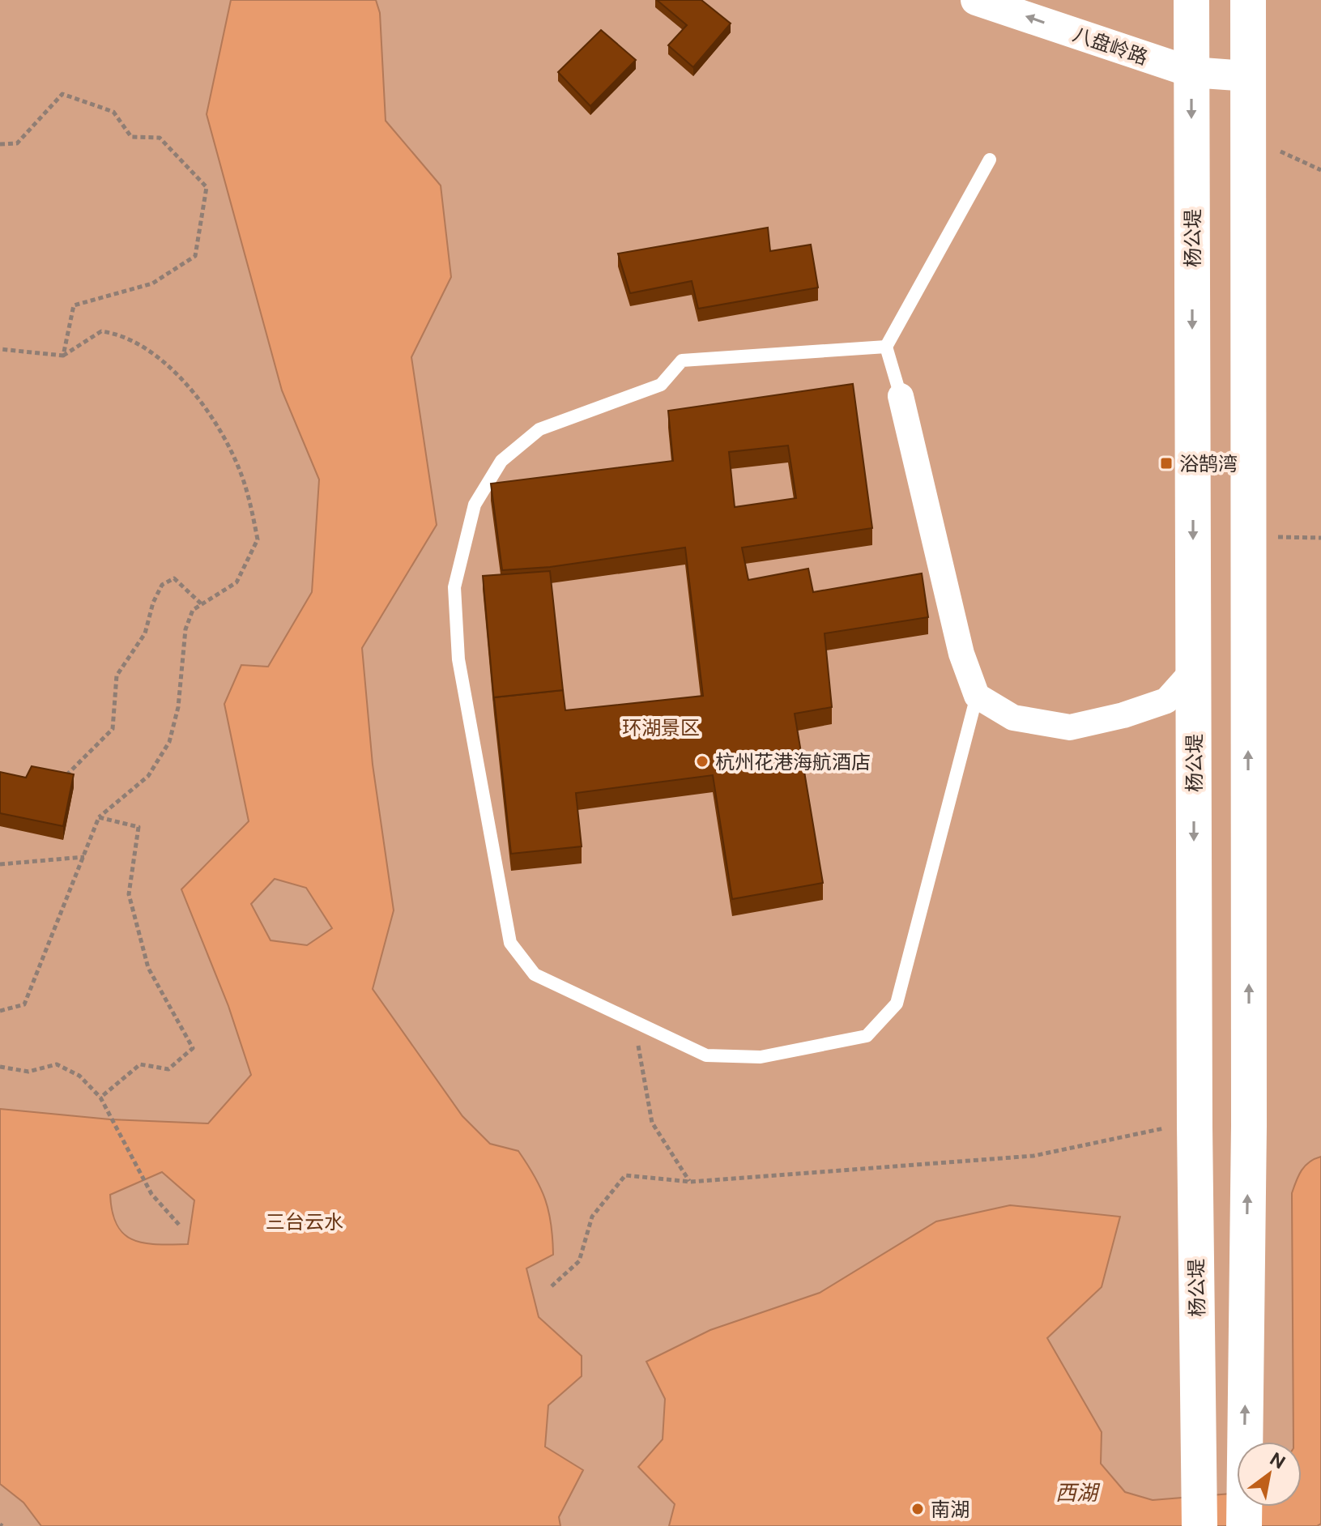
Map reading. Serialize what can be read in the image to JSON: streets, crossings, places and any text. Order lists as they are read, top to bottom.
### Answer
{
  "streets": {
    "main road": ["杨公堤"],
    "street": ["八盘岭路"]
  },
  "crossings": [
    ["八盘岭路", "杨公堤"]
  ],
  "one_way": ["八盘岭路"],
  "water": ["西湖"],
  "parks": ["环湖景区", "三台云水"],
  "places": {
    "transit": ["浴鹄湾"],
    "other": ["杭州花港海航酒店", "南湖"]
  },
  "north": "top right"
}
